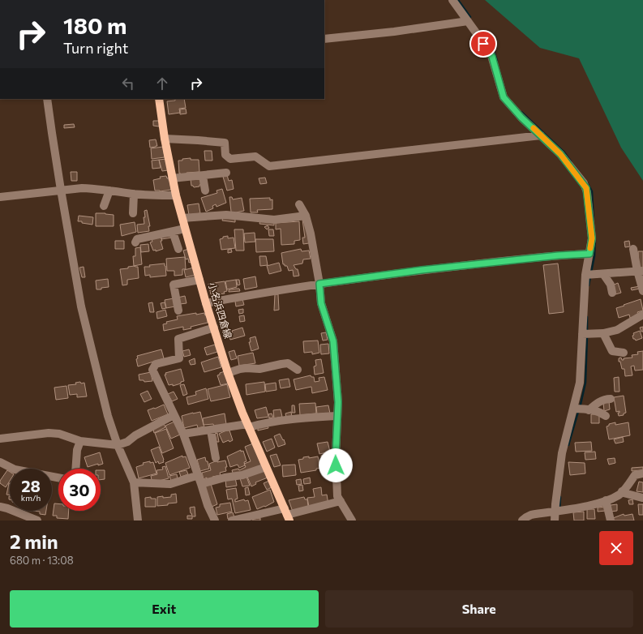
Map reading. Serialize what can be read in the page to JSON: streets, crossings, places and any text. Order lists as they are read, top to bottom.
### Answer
{
  "streets": {
    "main road": ["小名浜四倉線"]
  },
  "page": {
    "turn": ["180 m", "Turn right"],
    "speed": "28 km/h",
    "limit": "30",
    "heading": ["2 min", "680 m · 13:08"],
    "buttons": ["Exit", "Share"]
  }
}
